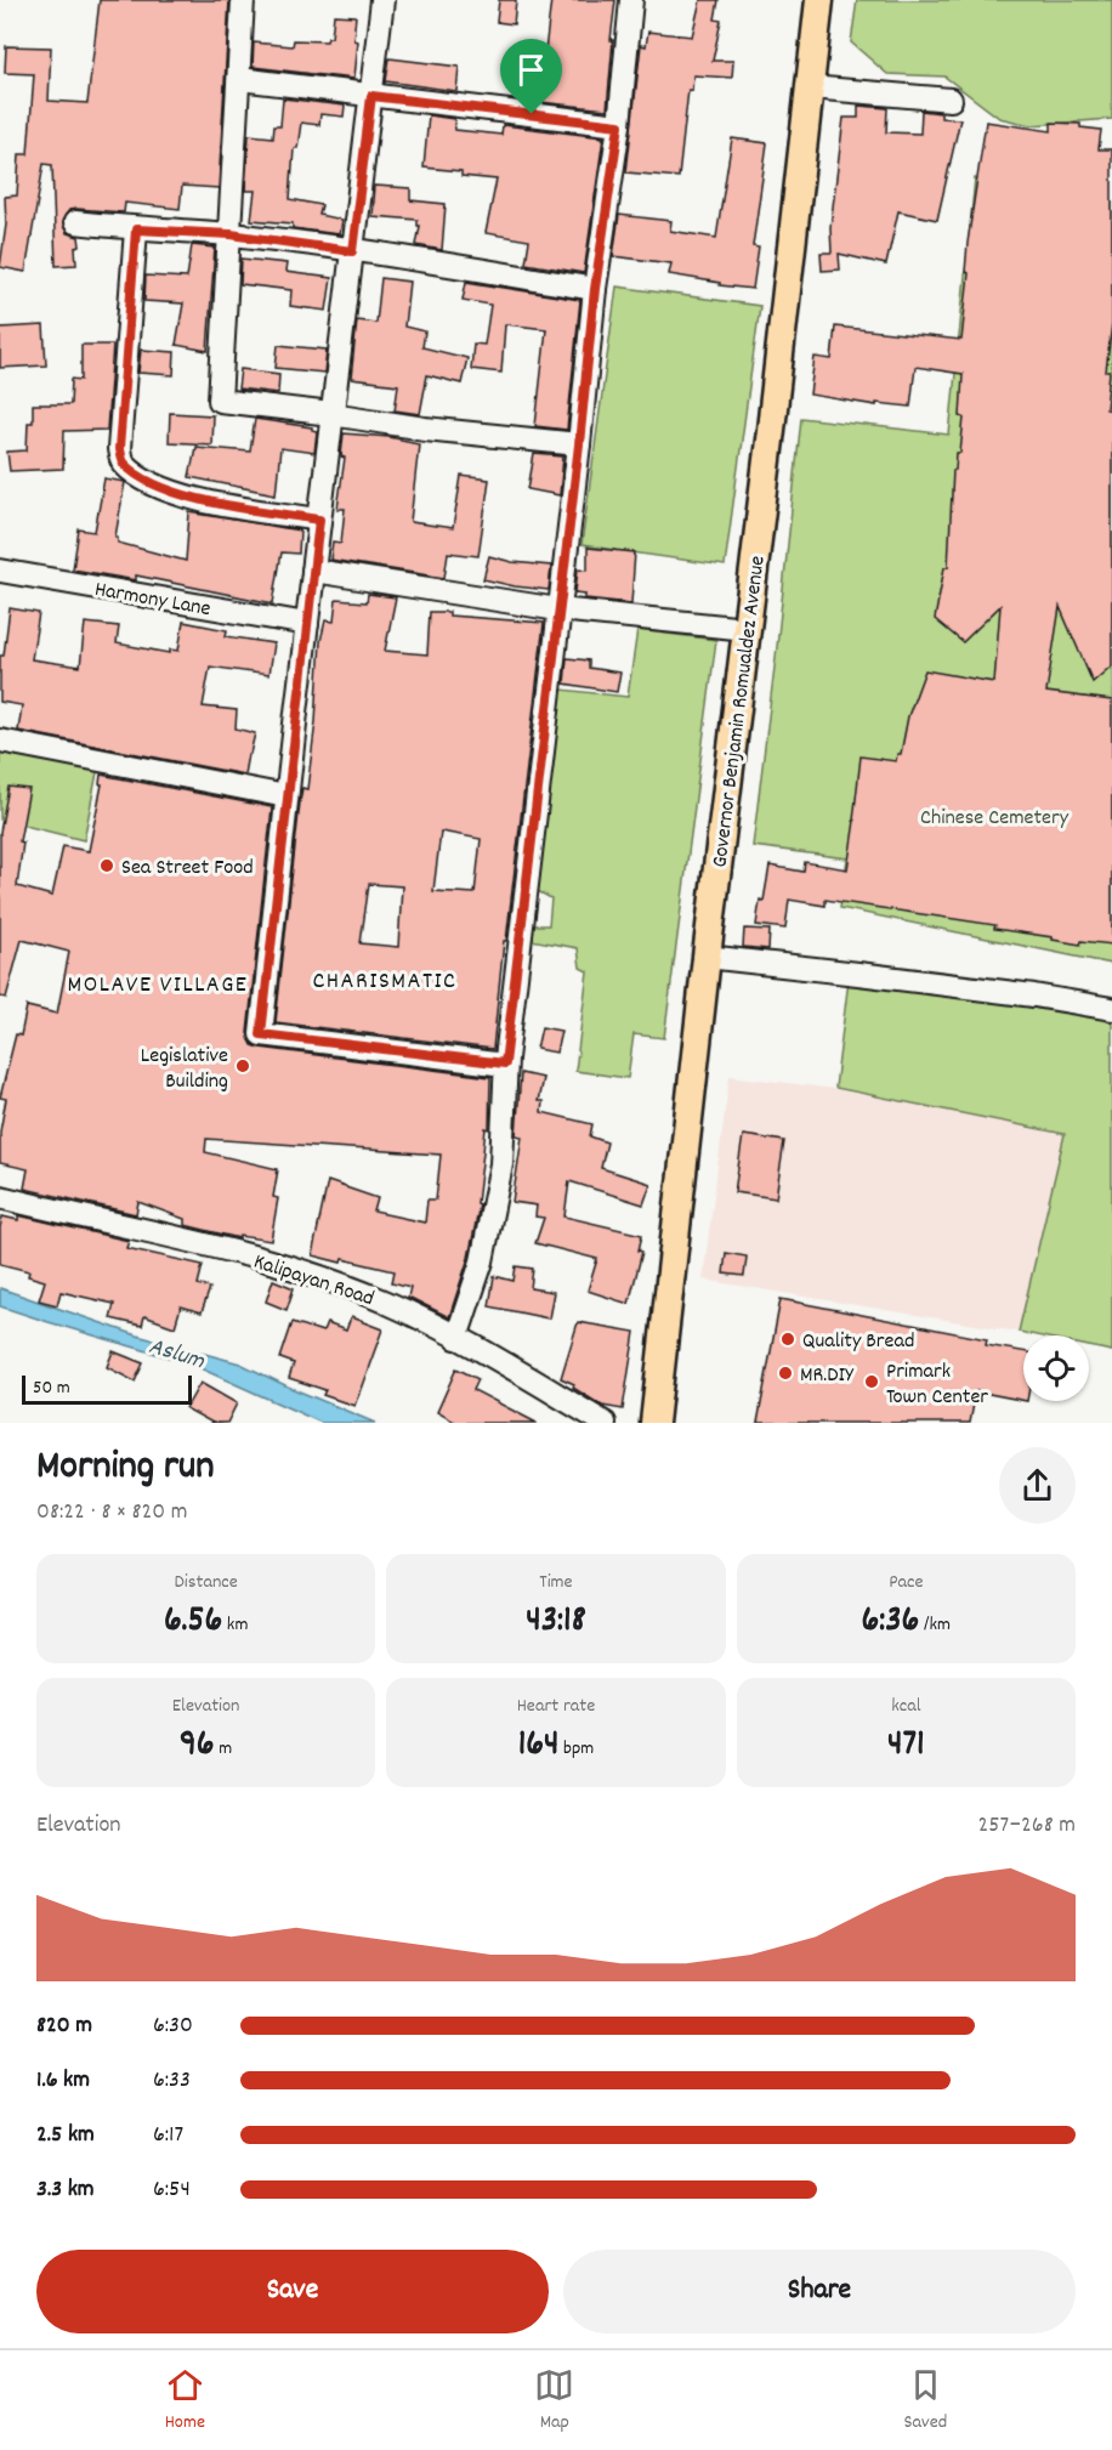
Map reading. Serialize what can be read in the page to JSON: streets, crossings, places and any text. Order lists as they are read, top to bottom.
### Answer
{
  "streets": {
    "main road": ["Governor Benjamin Romualdez Avenue"],
    "street": ["Harmony Lane", "Kalipayan Road"]
  },
  "districts": ["CHARISMATIC", "MOLAVE VILLAGE"],
  "water": ["Aslum"],
  "parks": ["Chinese Cemetery"],
  "places": [
    "Sea Street Food",
    "Legislative Building",
    "Quality Bread",
    "MR.DIY",
    "Primark Town Center"
  ],
  "scale_bar": "50 m",
  "page": {
    "scale": "50 m",
    "heading": ["Morning run", "08:22 · 8 × 820 m"],
    "stats": [
      ["Distance", "6.56 km"],
      ["Time", "43:18"],
      ["Pace", "6:36 /km"],
      ["Elevation", "96 m"],
      ["Heart rate", "164 bpm"],
      ["kcal", "471"]
    ],
    "chart": ["Elevation", "257–268 m"],
    "list": [
      {
        "name": "820 m",
        "note": "6:30"
      },
      {
        "name": "1.6 km",
        "note": "6:33"
      },
      {
        "name": "2.5 km",
        "note": "6:17"
      },
      {
        "name": "3.3 km",
        "note": "6:54"
      }
    ],
    "buttons": ["Save", "Share"],
    "tabs": ["Home", "Map", "Saved"]
  }
}
